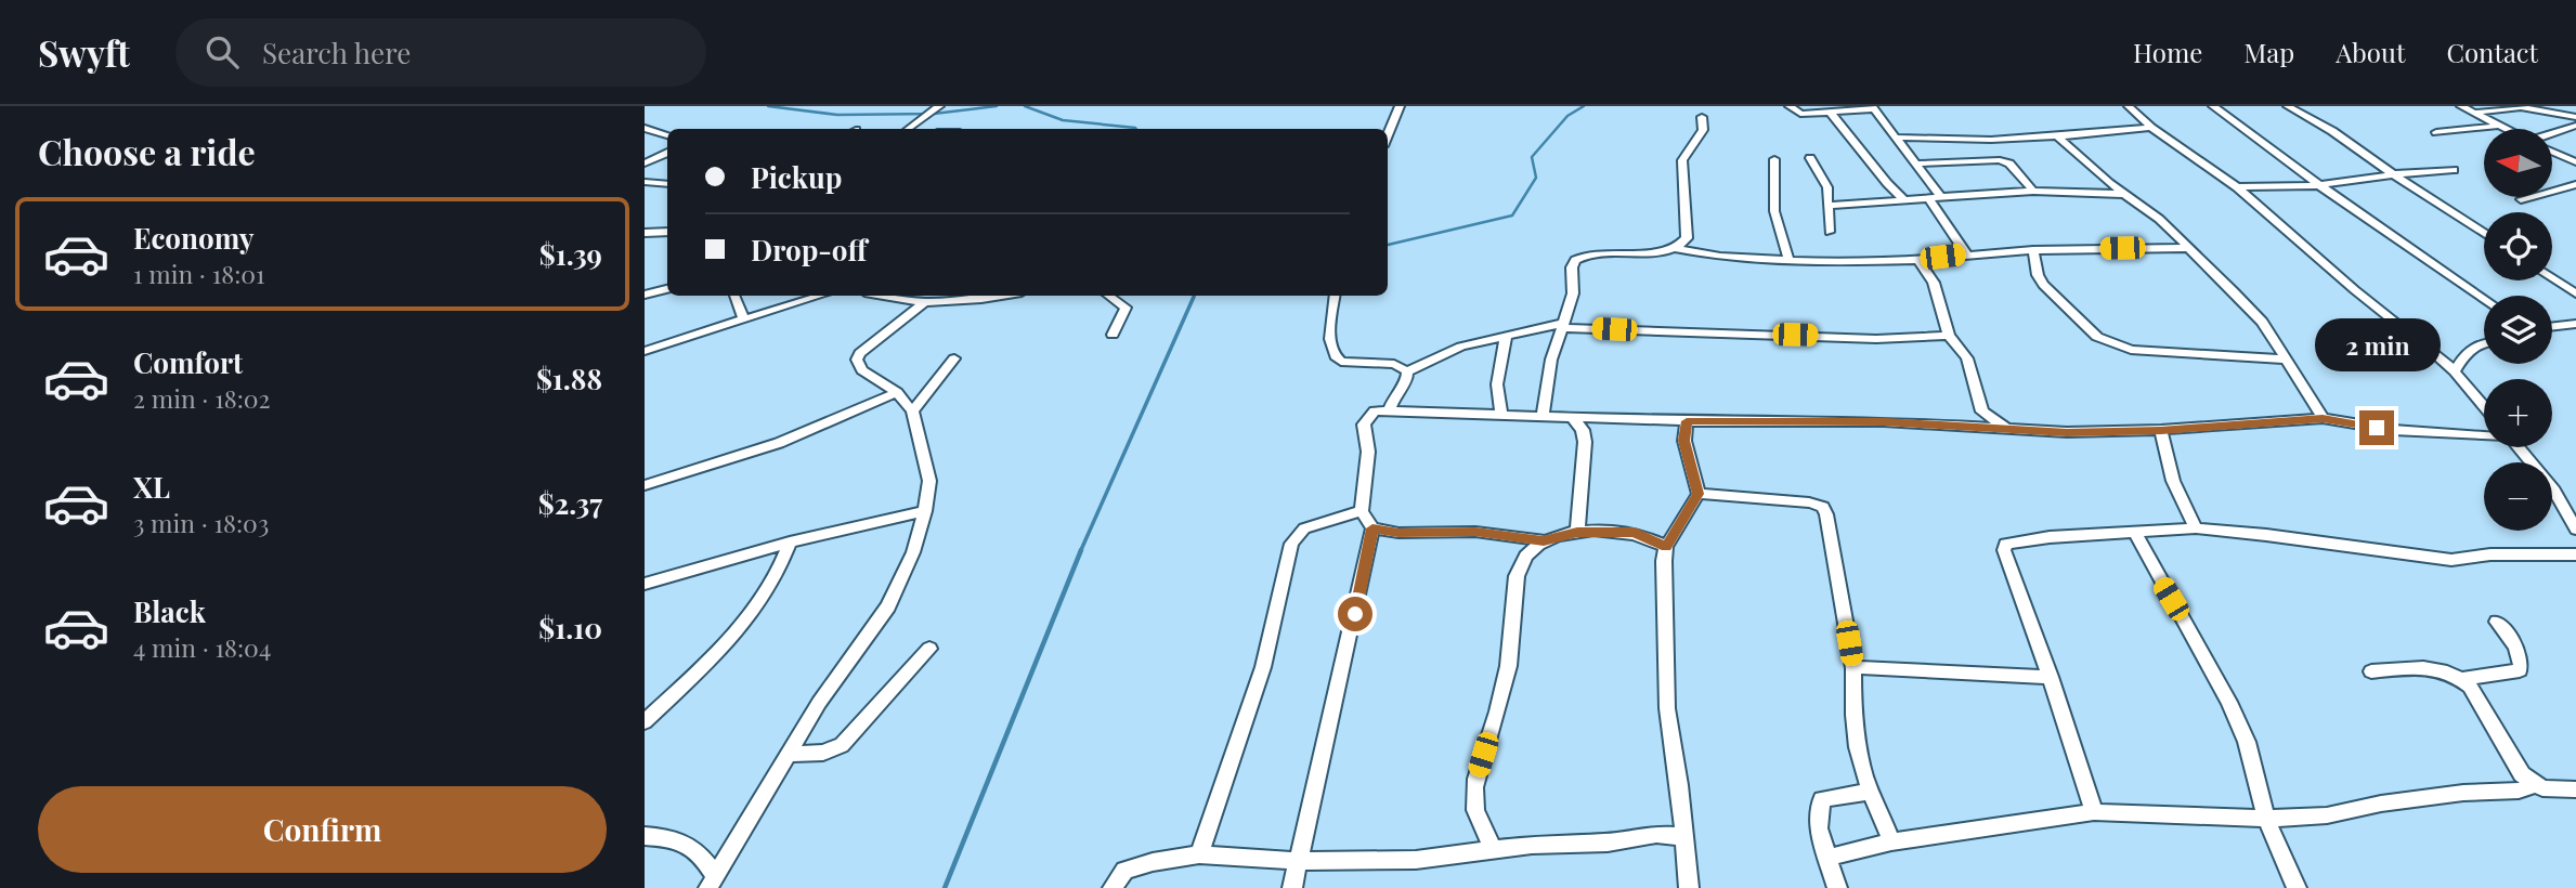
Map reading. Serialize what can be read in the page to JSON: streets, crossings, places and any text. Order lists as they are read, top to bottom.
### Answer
{
  "north": "left",
  "page": {
    "header": "Swyft",
    "search": "Search here",
    "nav": [
      "Home",
      "Map",
      "About",
      "Contact"
    ],
    "heading": "Choose a ride",
    "map_buttons": ["+", "−"],
    "banner": ["Pickup", "Drop-off"],
    "list": [
      {
        "name": "Economy",
        "note": "1 min · 18:01",
        "value": "$1.39"
      },
      {
        "name": "Comfort",
        "note": "2 min · 18:02",
        "value": "$1.88"
      },
      {
        "name": "XL",
        "note": "3 min · 18:03",
        "value": "$2.37"
      },
      {
        "name": "Black",
        "note": "4 min · 18:04",
        "value": "$1.10"
      }
    ],
    "bubble": "2 min",
    "buttons": "Confirm"
  }
}
